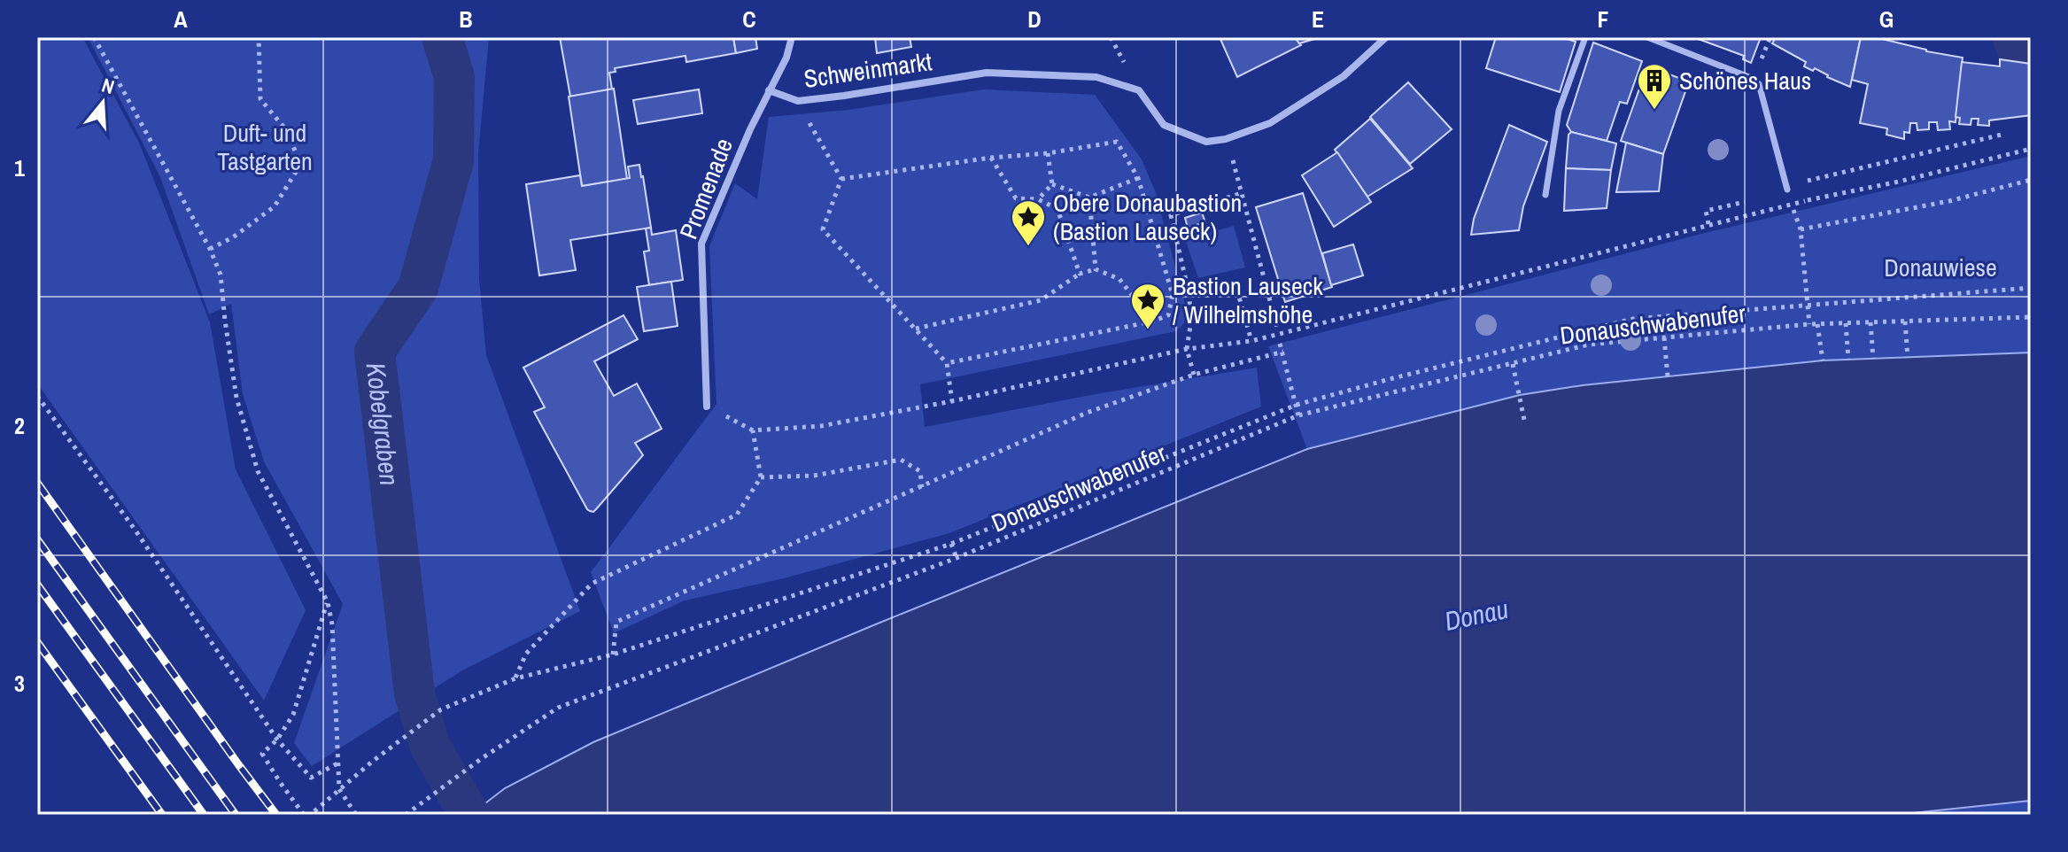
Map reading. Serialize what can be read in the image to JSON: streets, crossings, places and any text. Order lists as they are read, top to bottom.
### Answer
{
  "streets": {
    "street": ["Schweinmarkt", "Promenade"],
    "path": ["Donauschwabenufer"]
  },
  "crossings": [
    ["Schweinmarkt", "Promenade"]
  ],
  "water": ["Kobelgraben", "Donau"],
  "parks": ["Duft- und Tastgarten", "Donauwiese"],
  "places": {
    "building": ["Schönes Haus"],
    "place": ["Obere Donaubastion (Bastion Lauseck)", "Bastion Lauseck / Wilhelmshöhe"]
  },
  "north": "top",
  "grid": {
    "columns": [
      "A",
      "B",
      "C",
      "D",
      "E",
      "F",
      "G"
    ],
    "rows": ["1", "2", "3"]
  }
}
